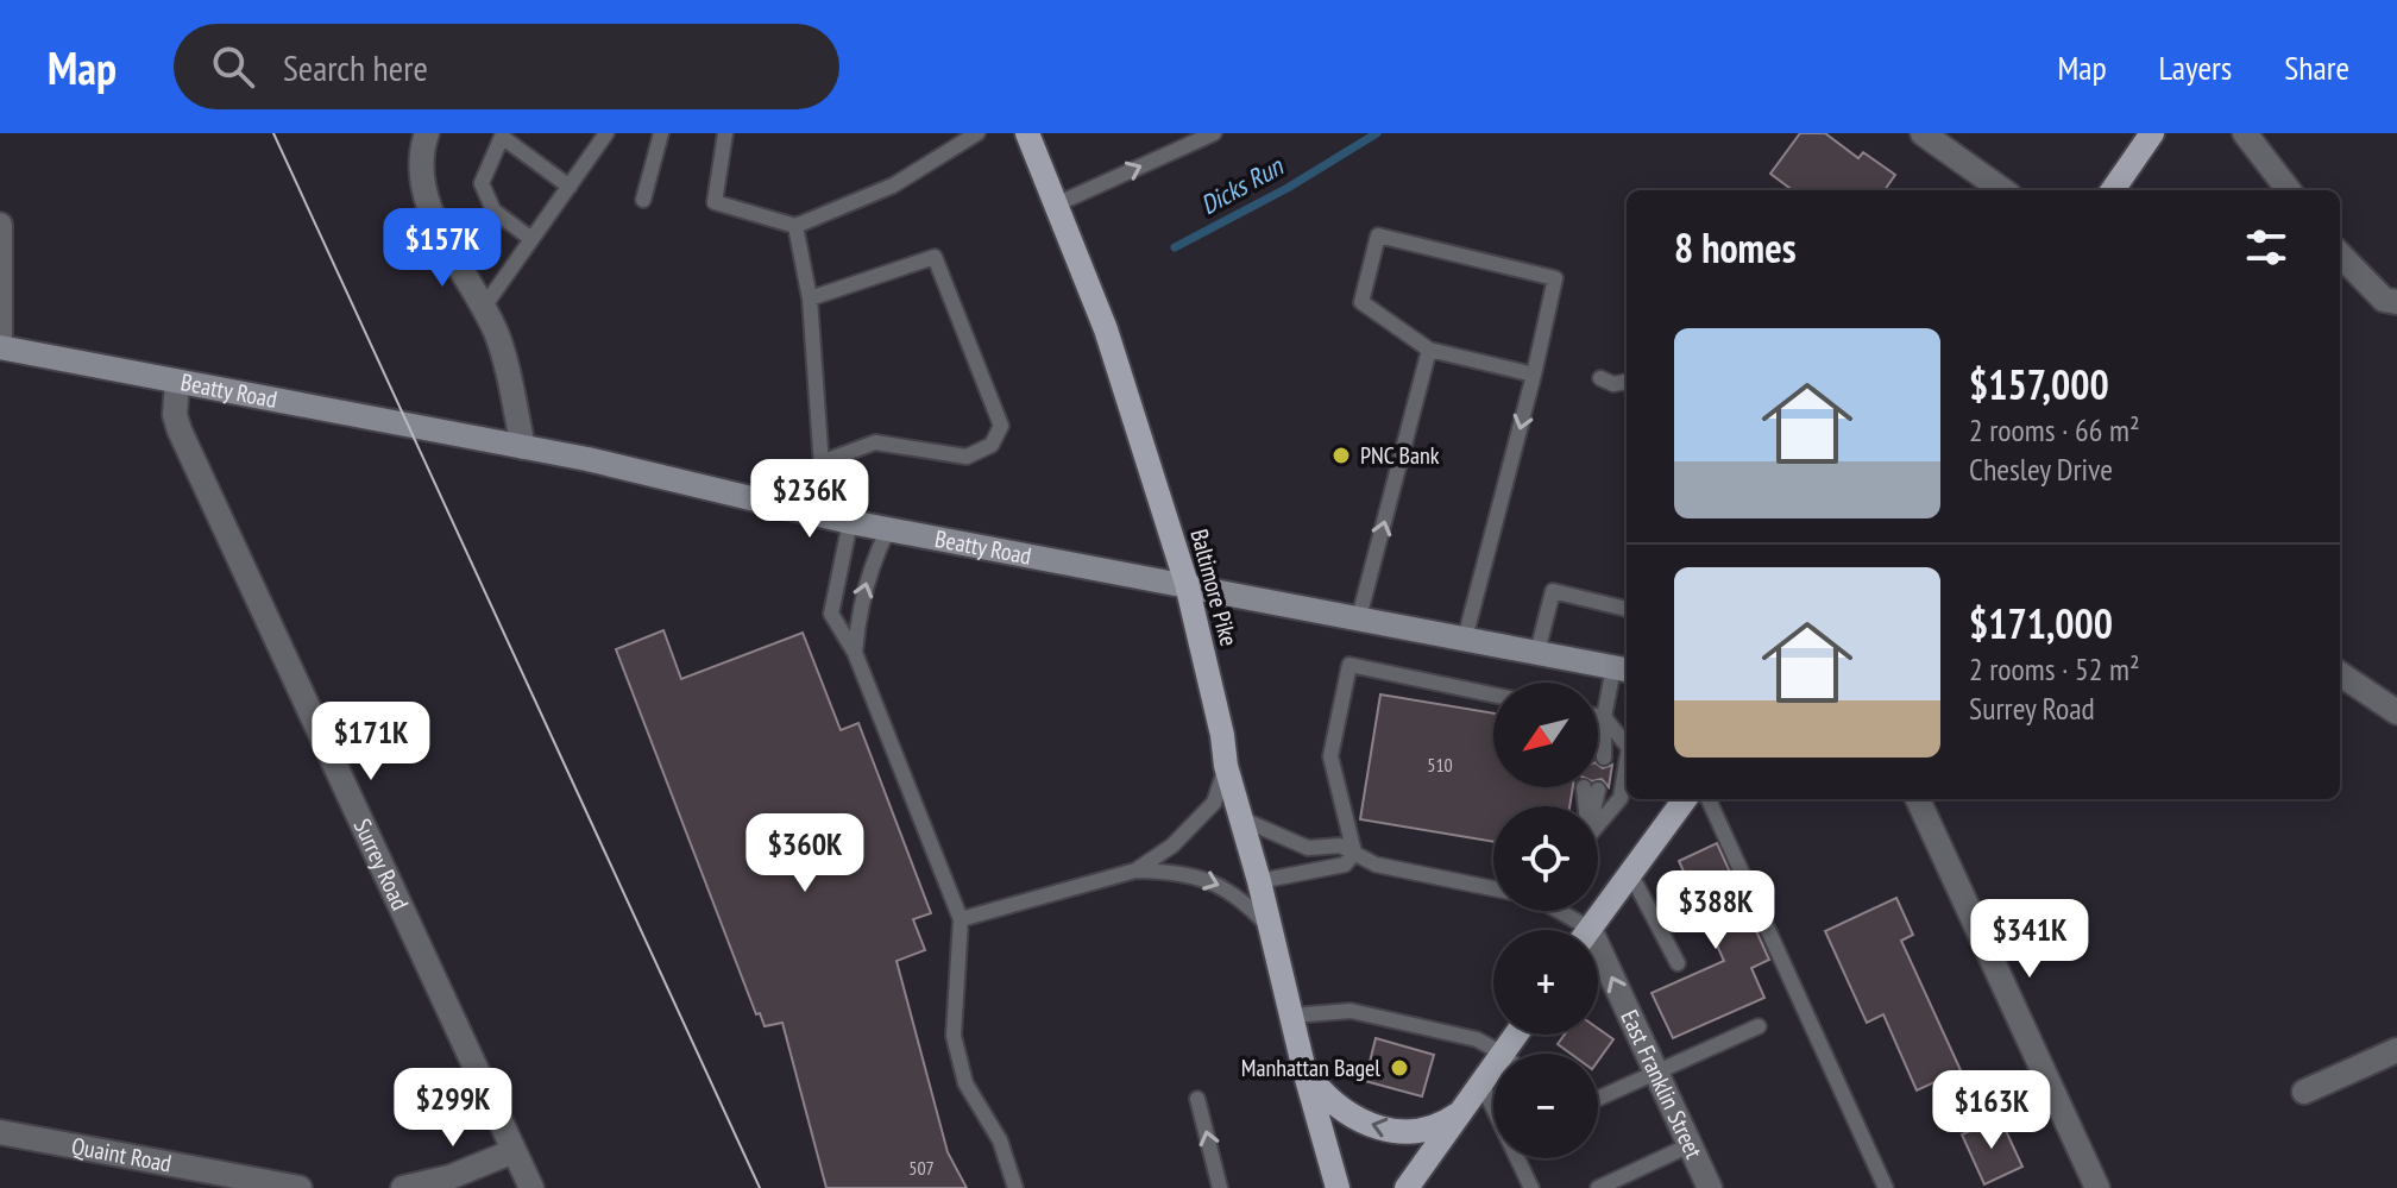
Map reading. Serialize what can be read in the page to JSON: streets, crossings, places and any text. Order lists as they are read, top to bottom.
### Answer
{
  "streets": {
    "main road": ["Baltimore Pike"],
    "street": [
      "Beatty Road",
      "Surrey Road",
      "East Franklin Street",
      "Quaint Road"
    ]
  },
  "crossings": [
    ["Beatty Road", "Baltimore Pike"],
    ["Beatty Road", "Surrey Road"]
  ],
  "one_way": ["East Franklin Street"],
  "water": ["Dicks Run"],
  "places": ["PNC Bank", "Manhattan Bagel"],
  "house_numbers": ["510", "507"],
  "north": "bottom left",
  "page": {
    "header": "Map",
    "search": "Search here",
    "nav": ["Map", "Layers", "Share"],
    "heading": "8 homes",
    "price": [
      "$157K",
      "$236K",
      "$171K",
      "$360K",
      "$388K",
      "$341K",
      "$299K",
      "$163K"
    ],
    "list": [
      {
        "name": "$157,000",
        "note": "2 rooms · 66 m² · Chesley Drive"
      },
      {
        "name": "$171,000",
        "note": "2 rooms · 52 m² · Surrey Road"
      }
    ],
    "map_buttons": ["+", "−"]
  }
}
